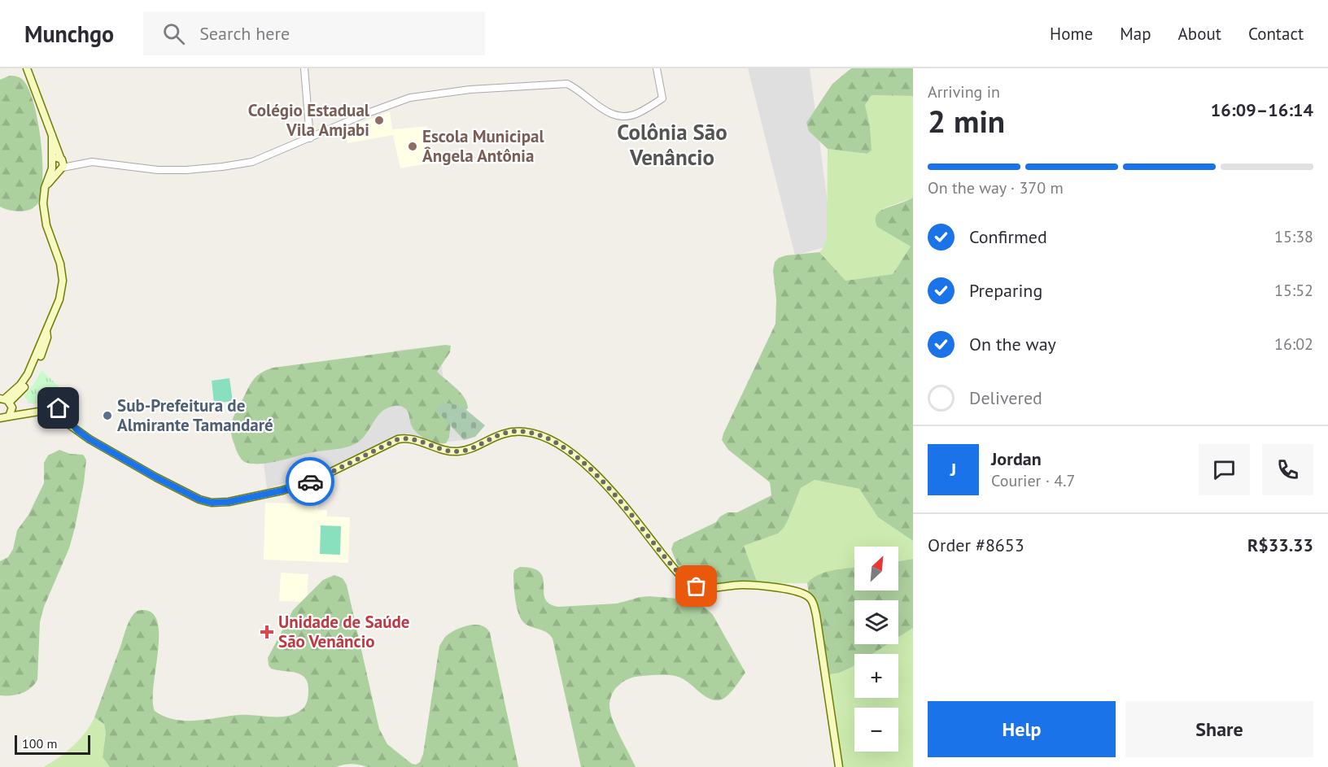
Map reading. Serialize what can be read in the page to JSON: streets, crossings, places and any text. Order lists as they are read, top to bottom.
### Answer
{
  "districts": ["Colônia São Venâncio"],
  "places": {
    "other": ["Colégio Estadual Vila Amjabi", "Escola Municipal Ângela Antônia", "Sub-Prefeitura de Almirante Tamandaré"],
    "health": ["Unidade de Saúde São Venâncio"]
  },
  "scale_bar": "100 m",
  "north": "top right",
  "page": {
    "header": "Munchgo",
    "search": "Search here",
    "nav": [
      "Home",
      "Map",
      "About",
      "Contact"
    ],
    "heading": ["2 min", "Arriving in", "16:09–16:14"],
    "panel": [
      "Jordan",
      "Courier · 4.7",
      "Order #8653",
      "R$33.33"
    ],
    "bar": "On the way · 370 m",
    "list": [
      ["Confirmed", "15:38"],
      ["Preparing", "15:52"],
      ["On the way", "16:02"],
      "Delivered"
    ],
    "round": "J",
    "map_buttons": ["+", "−"],
    "buttons": ["Help", "Share"],
    "scale": "100 m"
  }
}
